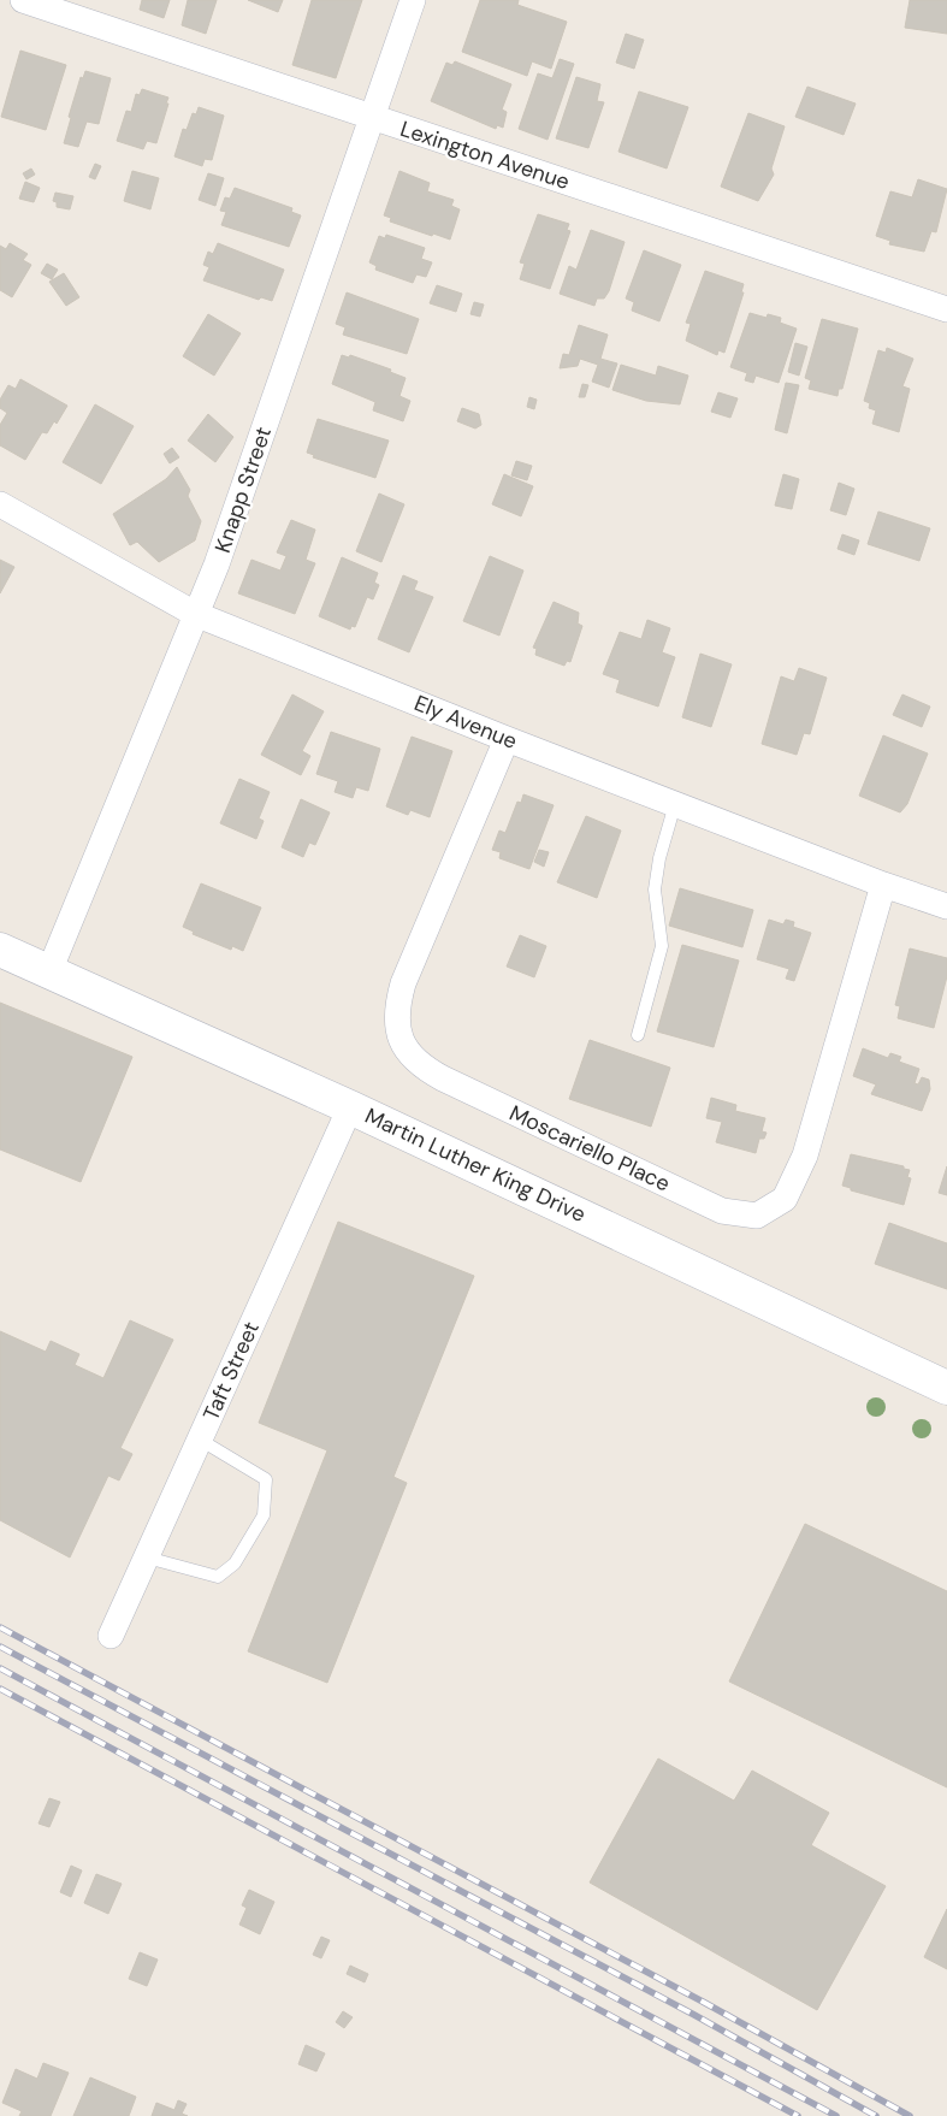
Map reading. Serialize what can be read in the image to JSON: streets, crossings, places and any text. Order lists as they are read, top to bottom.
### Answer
{
  "streets": {
    "main road": ["Martin Luther King Drive"],
    "street": [
      "Lexington Avenue",
      "Knapp Street",
      "Ely Avenue",
      "Moscariello Place",
      "Taft Street"
    ]
  },
  "crossings": [
    ["Lexington Avenue", "Knapp Street"],
    ["Knapp Street", "Ely Avenue"],
    ["Knapp Street", "Martin Luther King Drive"],
    ["Ely Avenue", "Moscariello Place"],
    ["Martin Luther King Drive", "Taft Street"]
  ]
}
